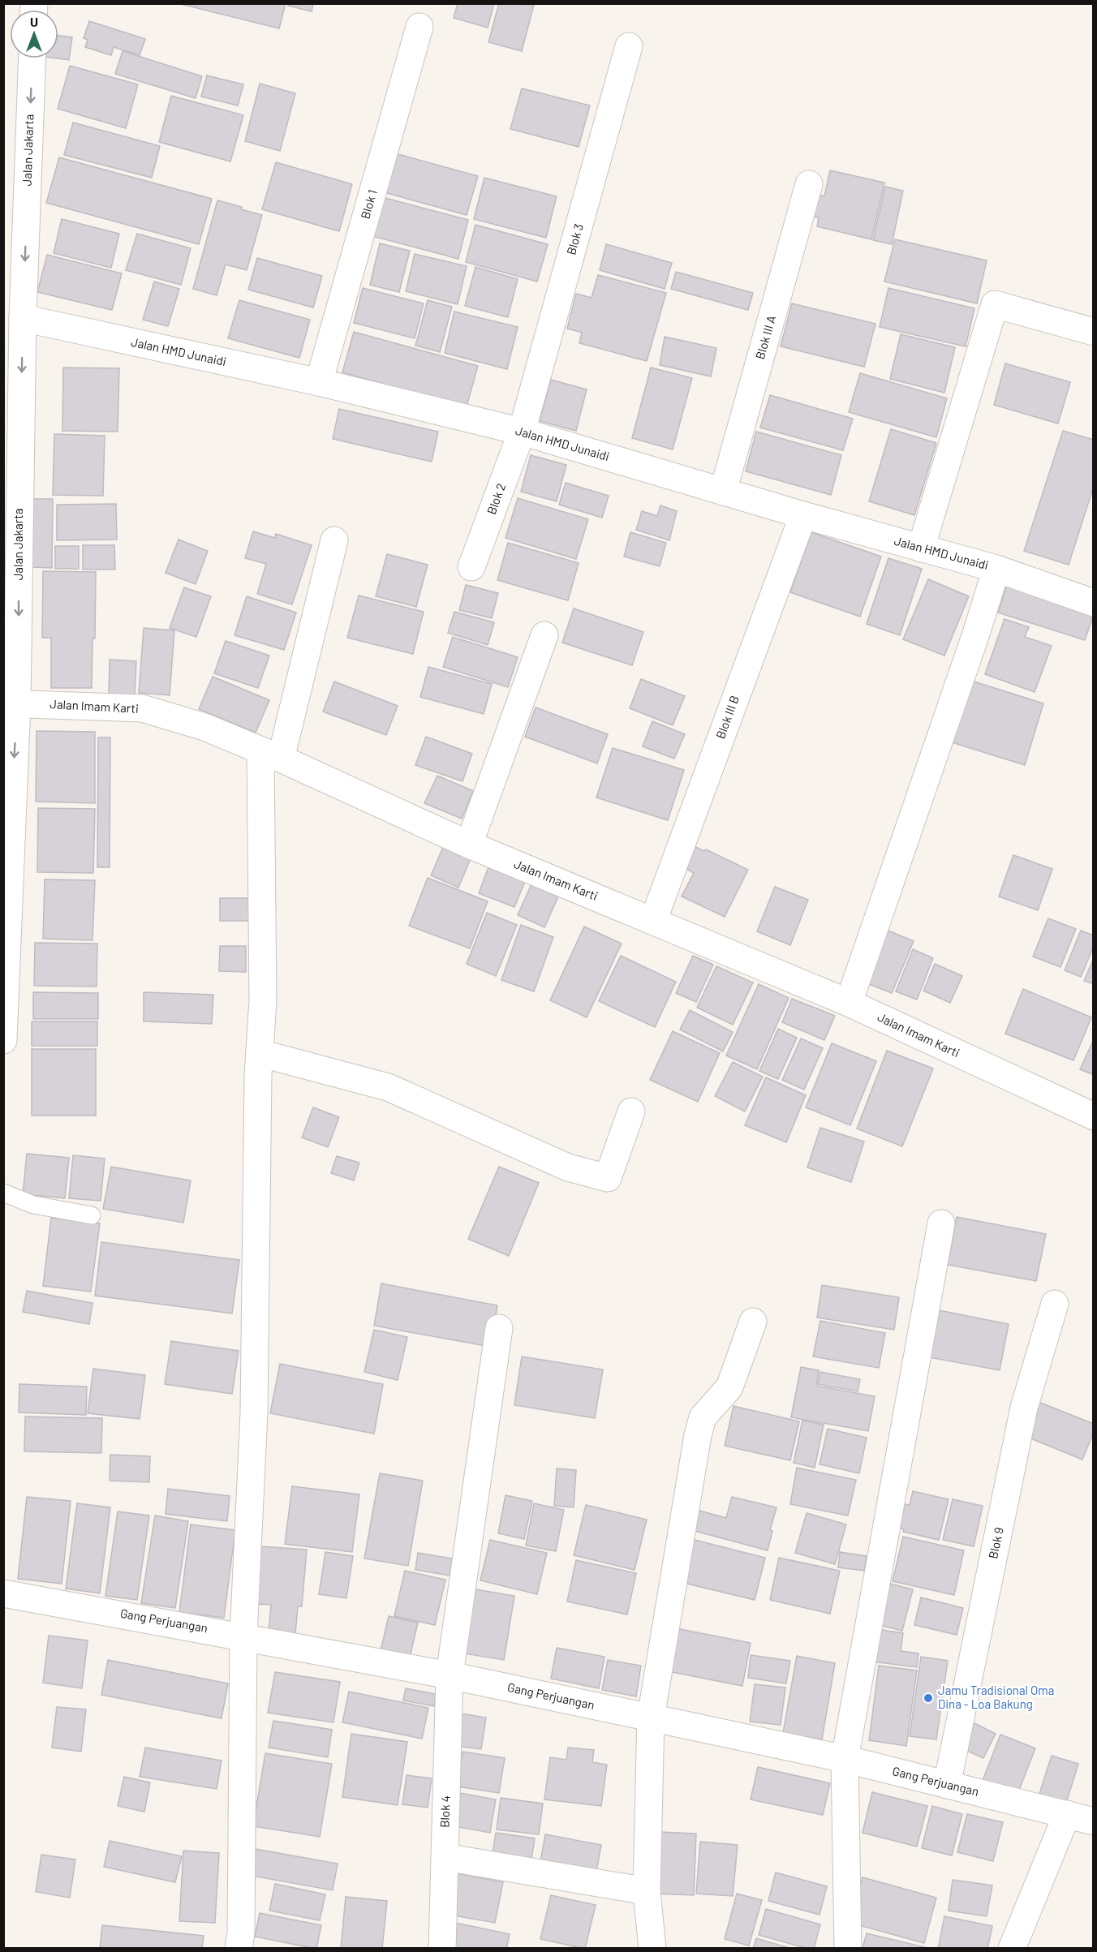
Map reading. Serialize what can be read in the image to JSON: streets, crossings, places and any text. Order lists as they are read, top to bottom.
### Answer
{
  "streets": {
    "street": [
      "Jalan Jakarta",
      "Blok 1",
      "Blok 3",
      "Blok III A",
      "Jalan HMD Junaidi",
      "Blok 2",
      "Jalan Imam Karti",
      "Blok III B",
      "Blok 9",
      "Gang Perjuangan",
      "Blok 4"
    ]
  },
  "crossings": [
    ["Jalan Jakarta", "Jalan HMD Junaidi"],
    ["Jalan Jakarta", "Jalan Imam Karti"],
    ["Blok 1", "Jalan HMD Junaidi"],
    ["Blok 3", "Jalan HMD Junaidi"],
    ["Blok 3", "Blok 2"],
    ["Blok III A", "Jalan HMD Junaidi"],
    ["Jalan HMD Junaidi", "Blok 2"],
    ["Jalan HMD Junaidi", "Blok III B"],
    ["Jalan Imam Karti", "Blok III B"],
    ["Blok 9", "Gang Perjuangan"],
    ["Gang Perjuangan", "Blok 4"]
  ],
  "one_way": ["Jalan Jakarta"],
  "places": ["Jamu Tradisional Oma Dina - Loa Bakung"],
  "north": "top"
}
